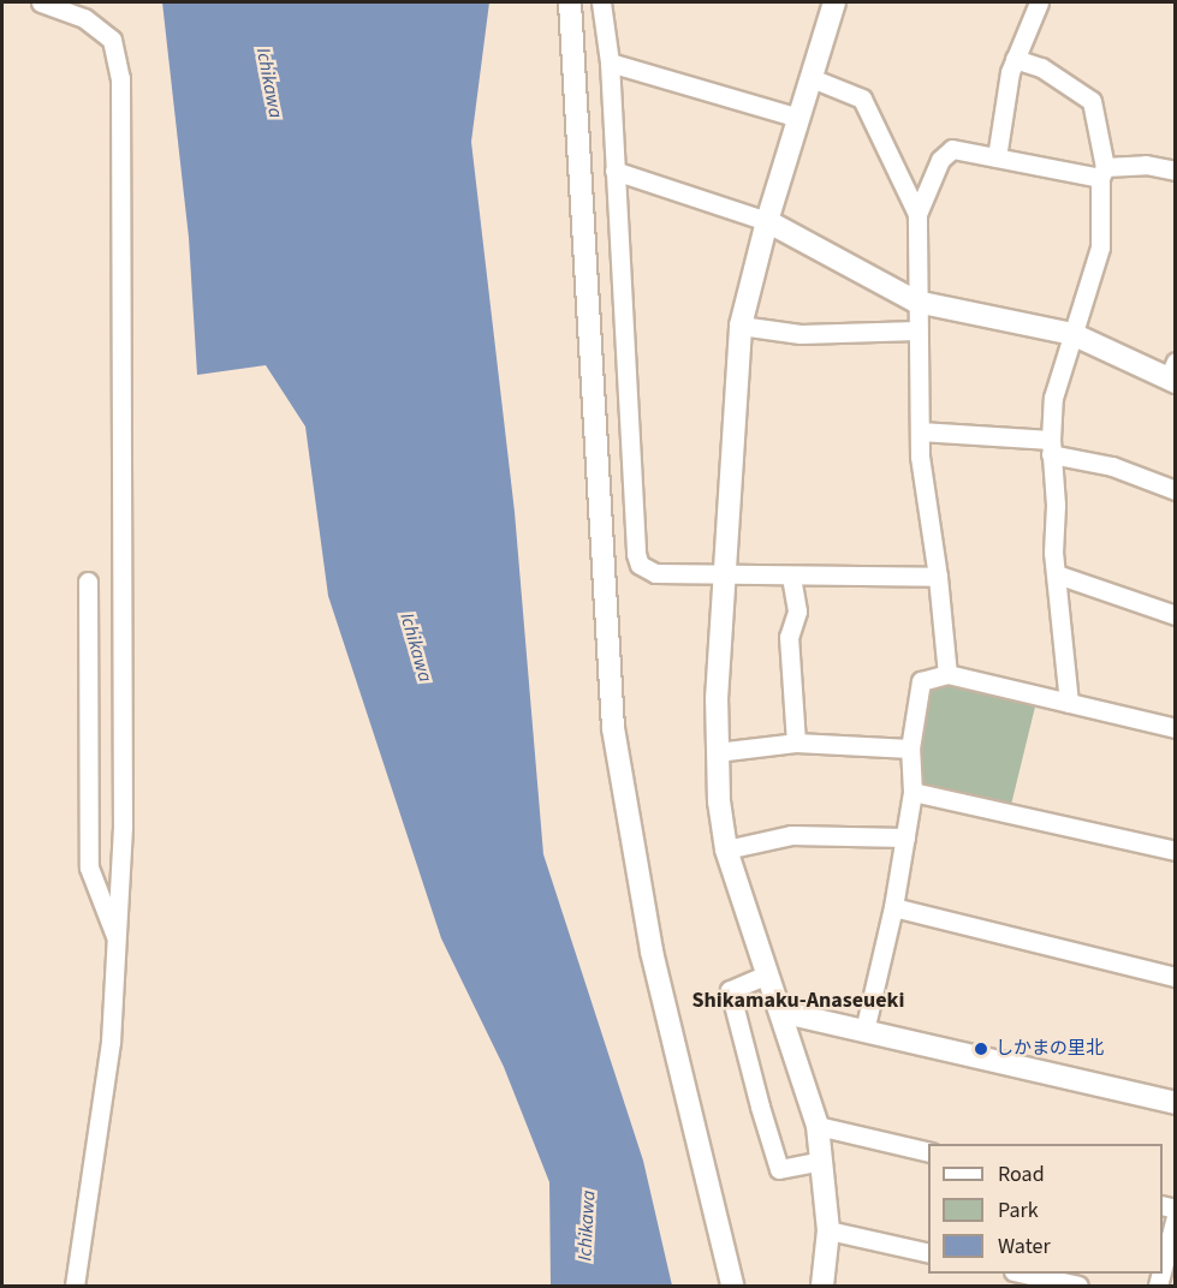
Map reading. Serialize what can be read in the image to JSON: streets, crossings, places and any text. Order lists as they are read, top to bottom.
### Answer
{
  "districts": ["Shikamaku-Anaseueki"],
  "water": ["Ichikawa"],
  "places": ["しかまの里北"],
  "legend": ["Road", "Park", "Water"]
}
